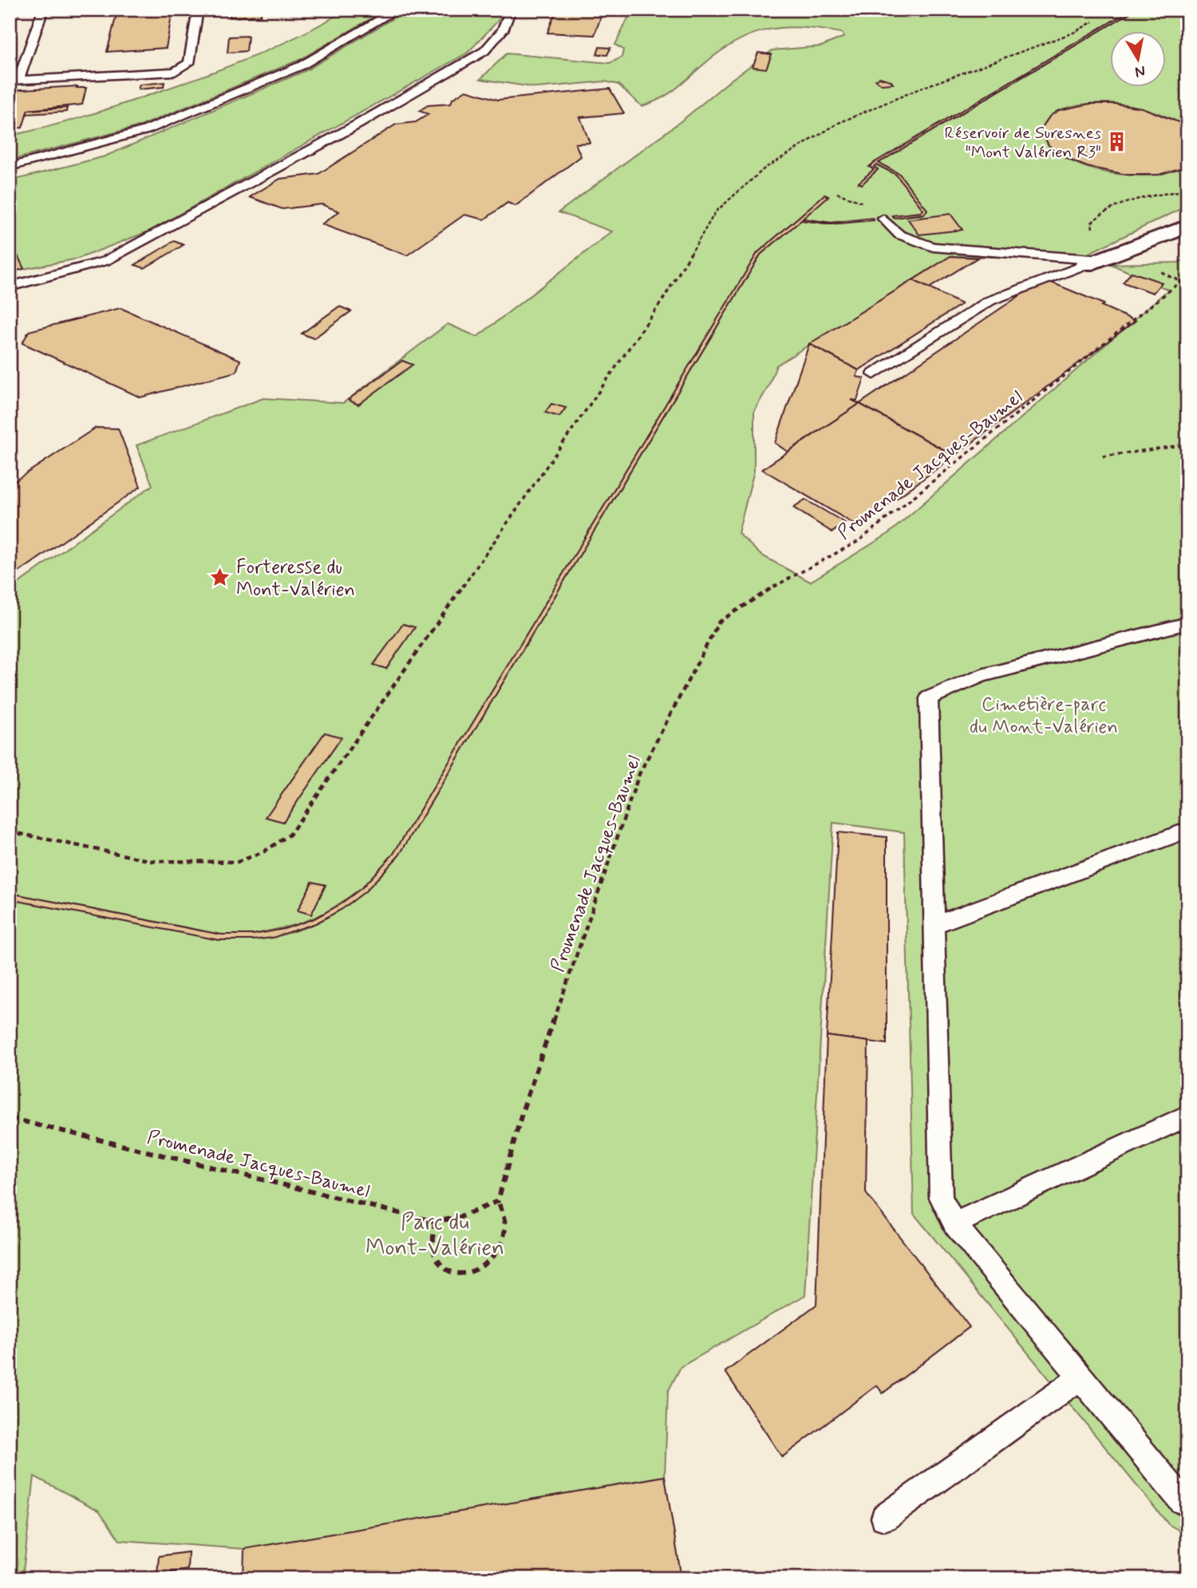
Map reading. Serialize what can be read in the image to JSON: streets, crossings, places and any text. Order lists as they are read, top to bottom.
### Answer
{
  "streets": {
    "path": ["Promenade Jacques-Baumel"]
  },
  "parks": ["Cimetière-parc du Mont-Valérien", "Parc du Mont-Valérien"],
  "places": {
    "building": ["Réservoir de Suresnes \"Mont Valérien R3\""],
    "place": ["Forteresse du Mont-Valérien"]
  },
  "north": "bottom"
}
